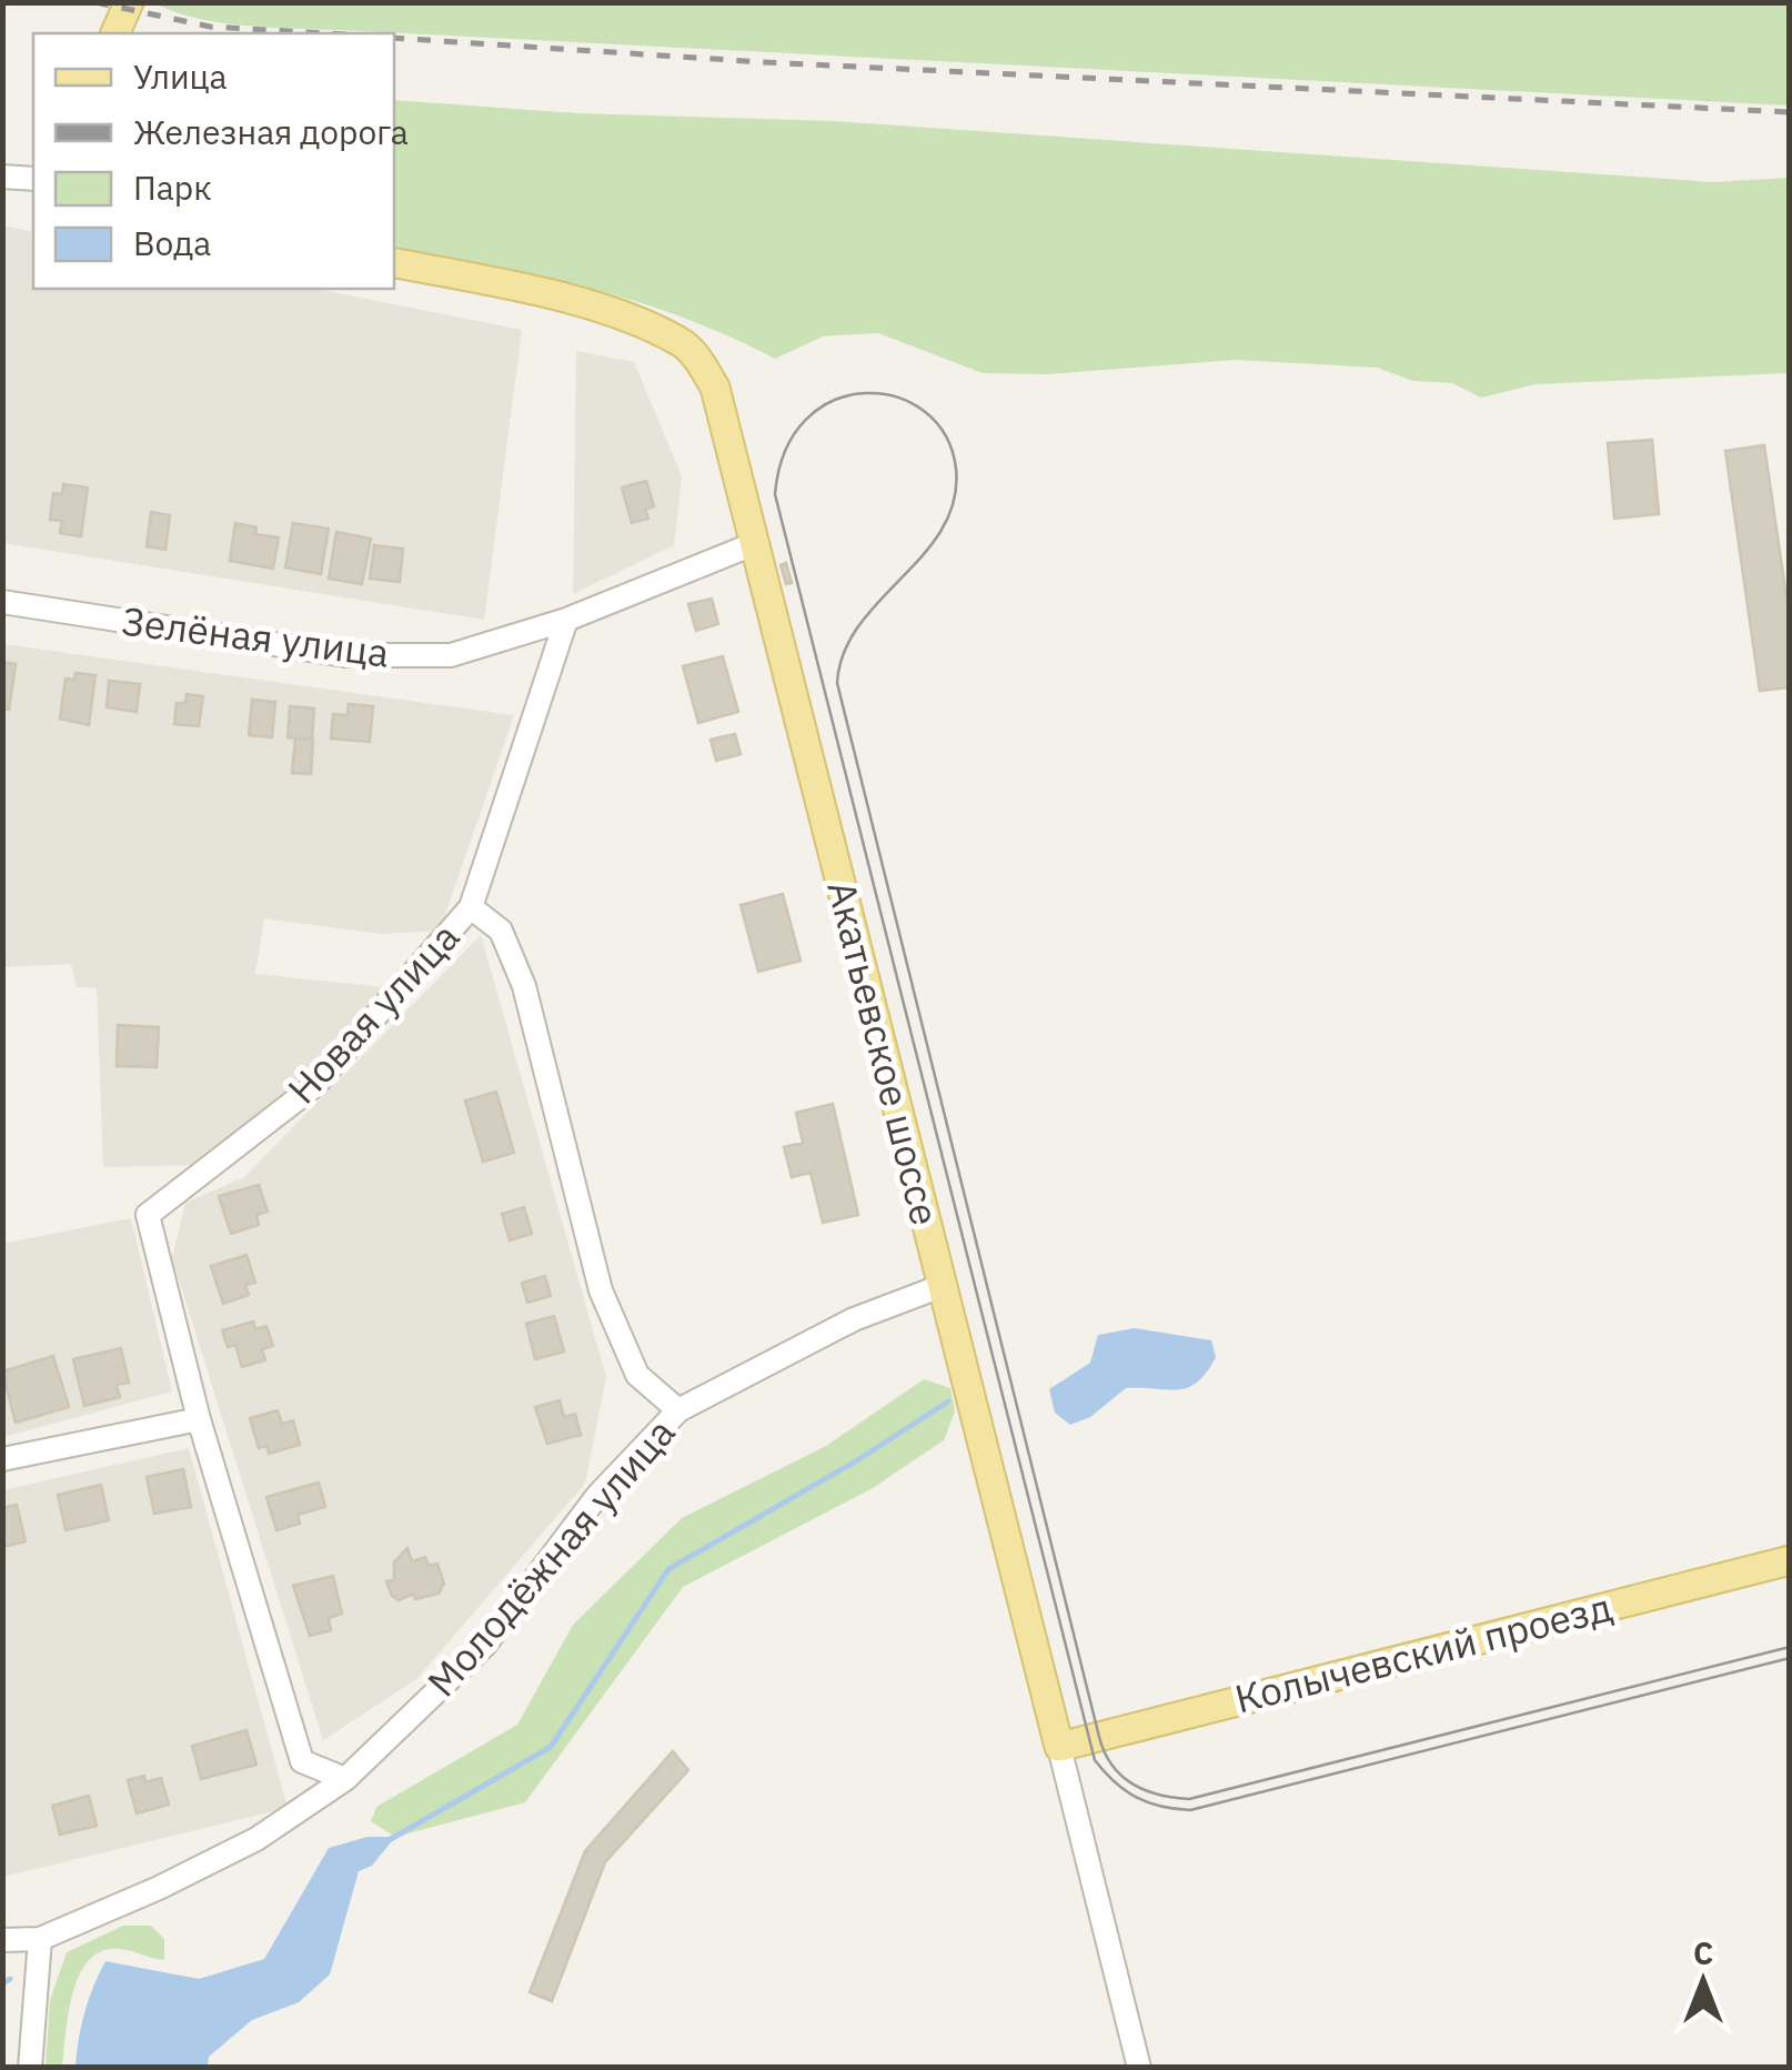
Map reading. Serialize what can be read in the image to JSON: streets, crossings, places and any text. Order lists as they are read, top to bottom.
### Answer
{
  "streets": {
    "main road": ["Акатьевское шоссе", "Колычевский проезд"],
    "street": ["Зелёная улица", "Новая улица", "Молодёжная улица"]
  },
  "crossings": [
    ["Зелёная улица", "Новая улица"],
    ["Зелёная улица", "Акатьевское шоссе"],
    ["Новая улица", "Молодёжная улица"],
    ["Акатьевское шоссе", "Молодёжная улица"],
    ["Акатьевское шоссе", "Колычевский проезд"]
  ],
  "legend": [
    "Улица",
    "Железная дорога",
    "Парк",
    "Вода"
  ],
  "north": "top"
}
